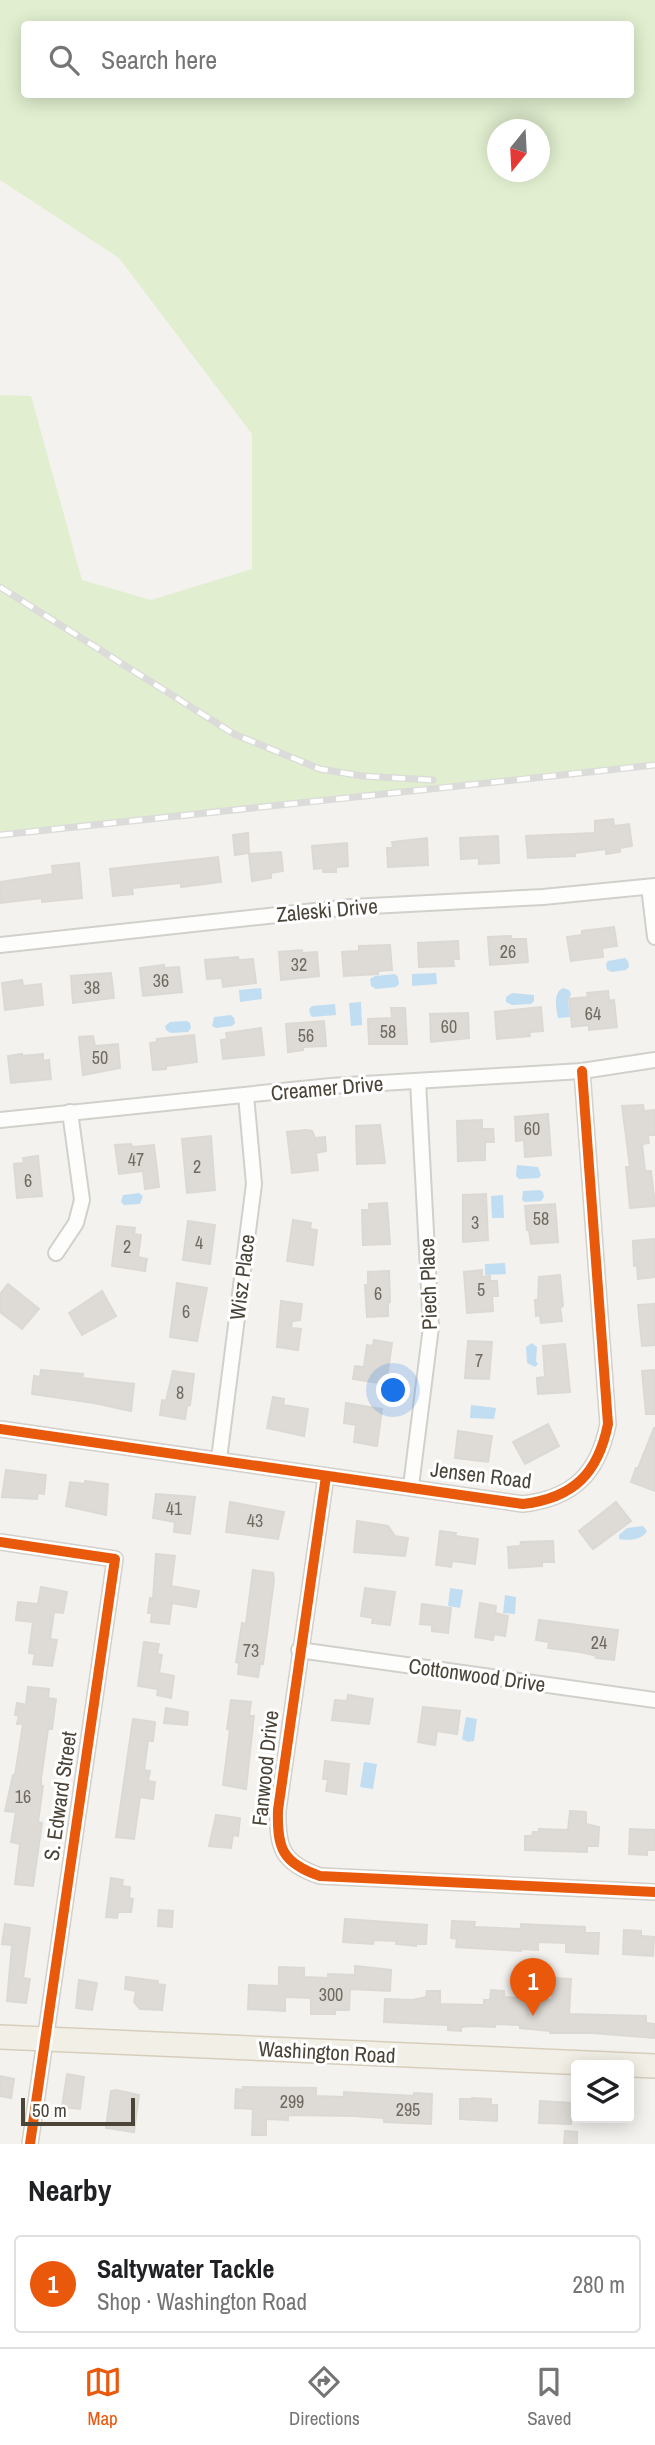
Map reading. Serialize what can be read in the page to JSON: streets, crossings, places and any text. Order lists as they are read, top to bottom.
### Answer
{
  "streets": {
    "main road": ["Washington Road"],
    "street": [
      "Zaleski Drive",
      "Creamer Drive",
      "Wisz Place",
      "Piech Place",
      "Jensen Road",
      "Cottonwood Drive",
      "Fanwood Drive",
      "S. Edward Street"
    ]
  },
  "crossings": [
    ["Creamer Drive", "Wisz Place"],
    ["Creamer Drive", "Piech Place"],
    ["Creamer Drive", "Jensen Road"],
    ["Wisz Place", "Jensen Road"],
    ["Piech Place", "Jensen Road"],
    ["Jensen Road", "Fanwood Drive"],
    ["Cottonwood Drive", "Fanwood Drive"],
    ["S. Edward Street", "Washington Road"]
  ],
  "house_numbers": [
    "26",
    "32",
    "36",
    "38",
    "64",
    "60",
    "58",
    "56",
    "50",
    "60",
    "47",
    "2",
    "6",
    "58",
    "3",
    "4",
    "2",
    "5",
    "6",
    "6",
    "7",
    "8",
    "41",
    "43",
    "24",
    "73",
    "16",
    "300",
    "299",
    "295"
  ],
  "scale_bar": "50 m",
  "north": "bottom",
  "page": {
    "search": "Search here",
    "pins": "1",
    "scale": "50 m",
    "heading": "Nearby",
    "list": [
      {
        "mark": "1",
        "name": "Saltywater Tackle",
        "note": "Shop · Washington Road",
        "value": "280 m"
      }
    ],
    "nav": ["Map", "Directions", "Saved"]
  }
}
